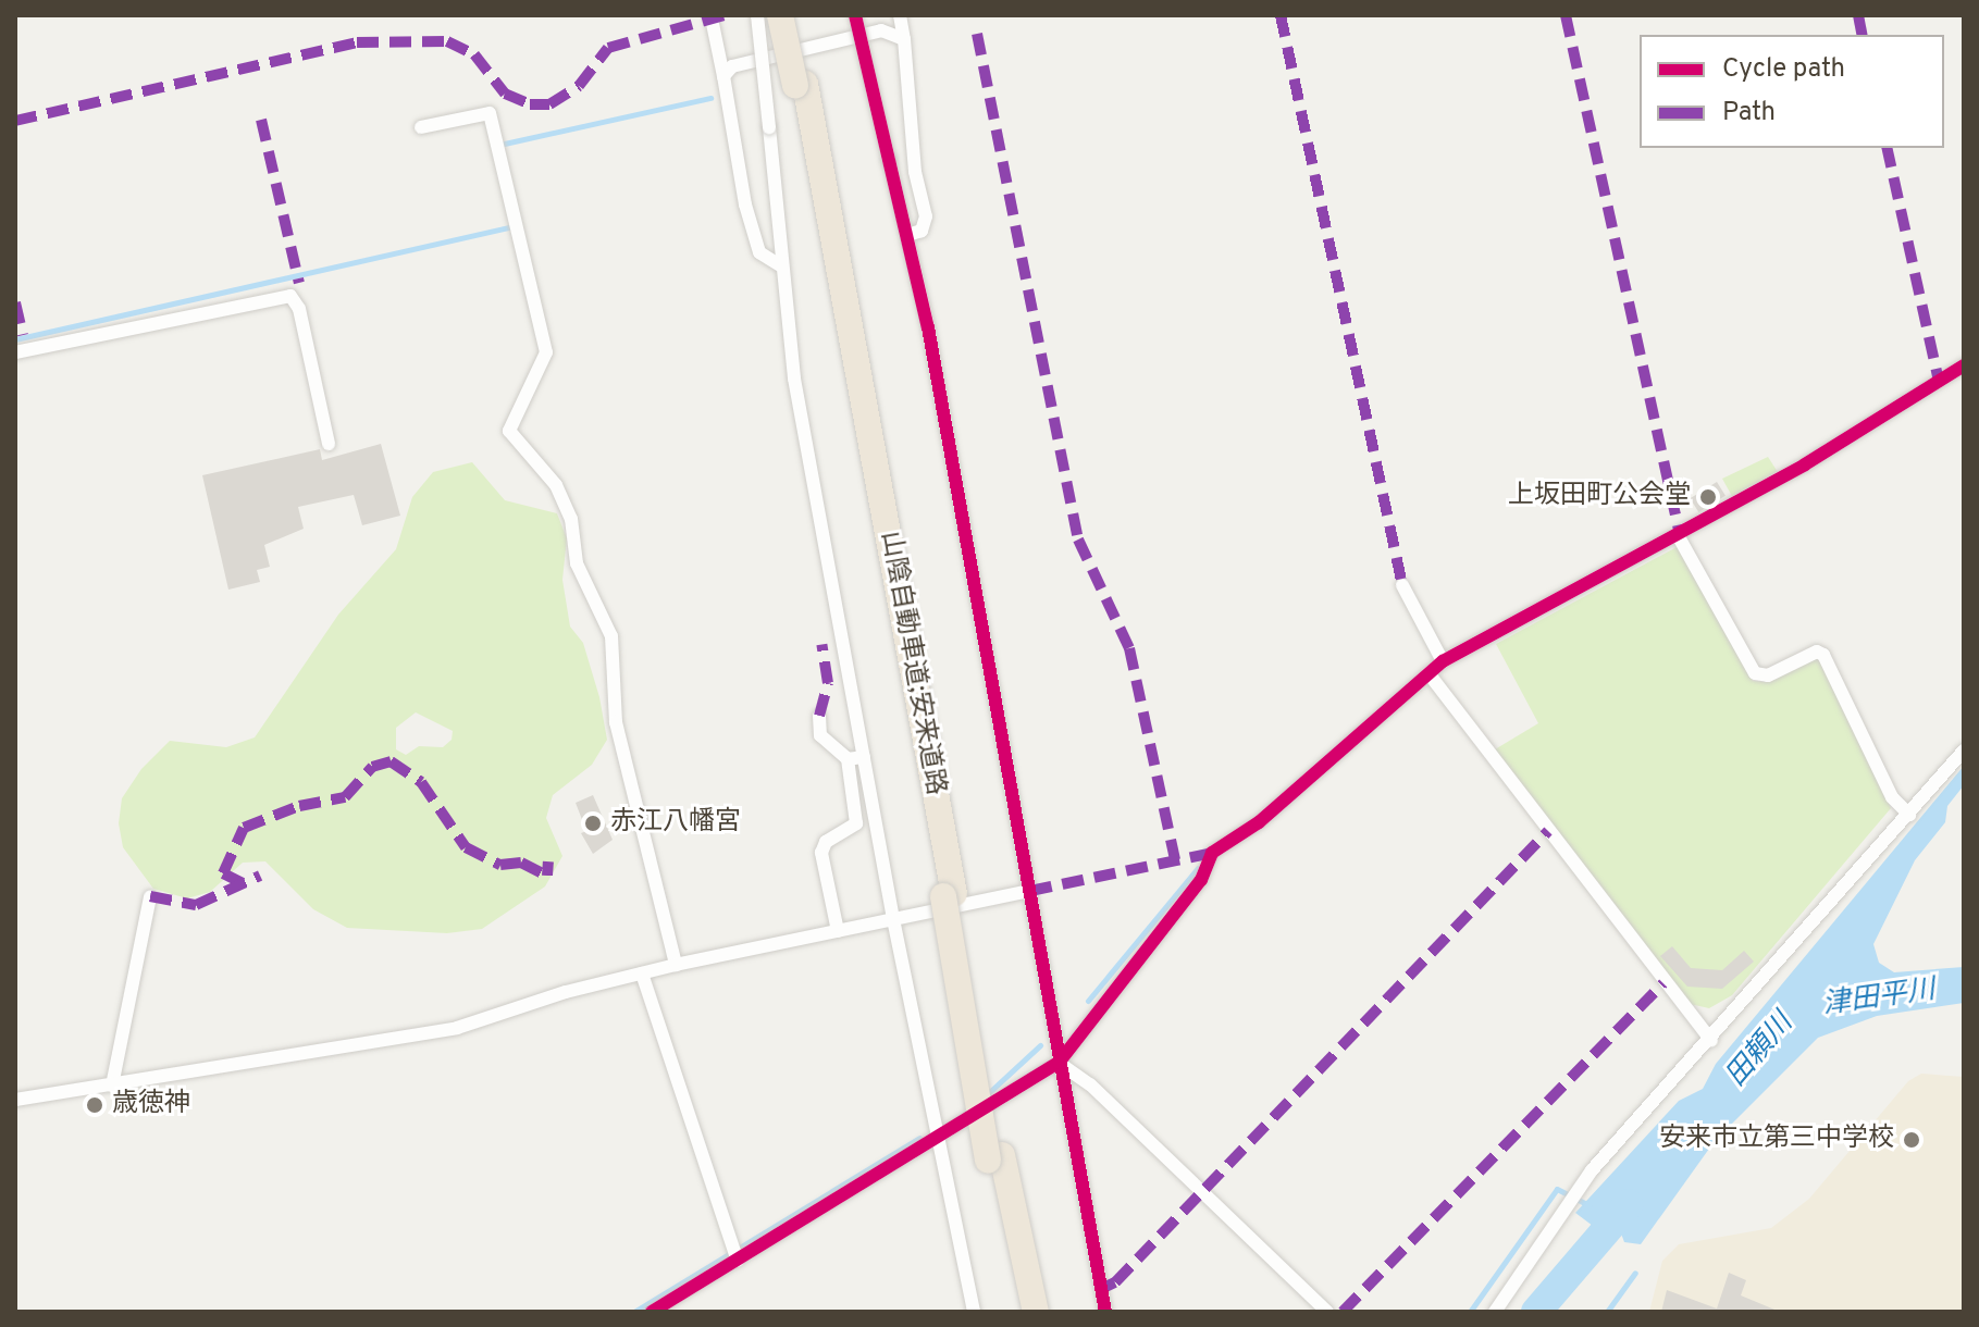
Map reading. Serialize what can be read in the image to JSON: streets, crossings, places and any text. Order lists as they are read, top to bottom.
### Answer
{
  "streets": {
    "highway": ["山陰自動車道;安来道路"]
  },
  "water": ["津田平川", "田頼川"],
  "places": [
    "上坂田町公会堂",
    "赤江八幡宮",
    "歳徳神",
    "安来市立第三中学校"
  ],
  "legend": ["Cycle path", "Path"]
}
